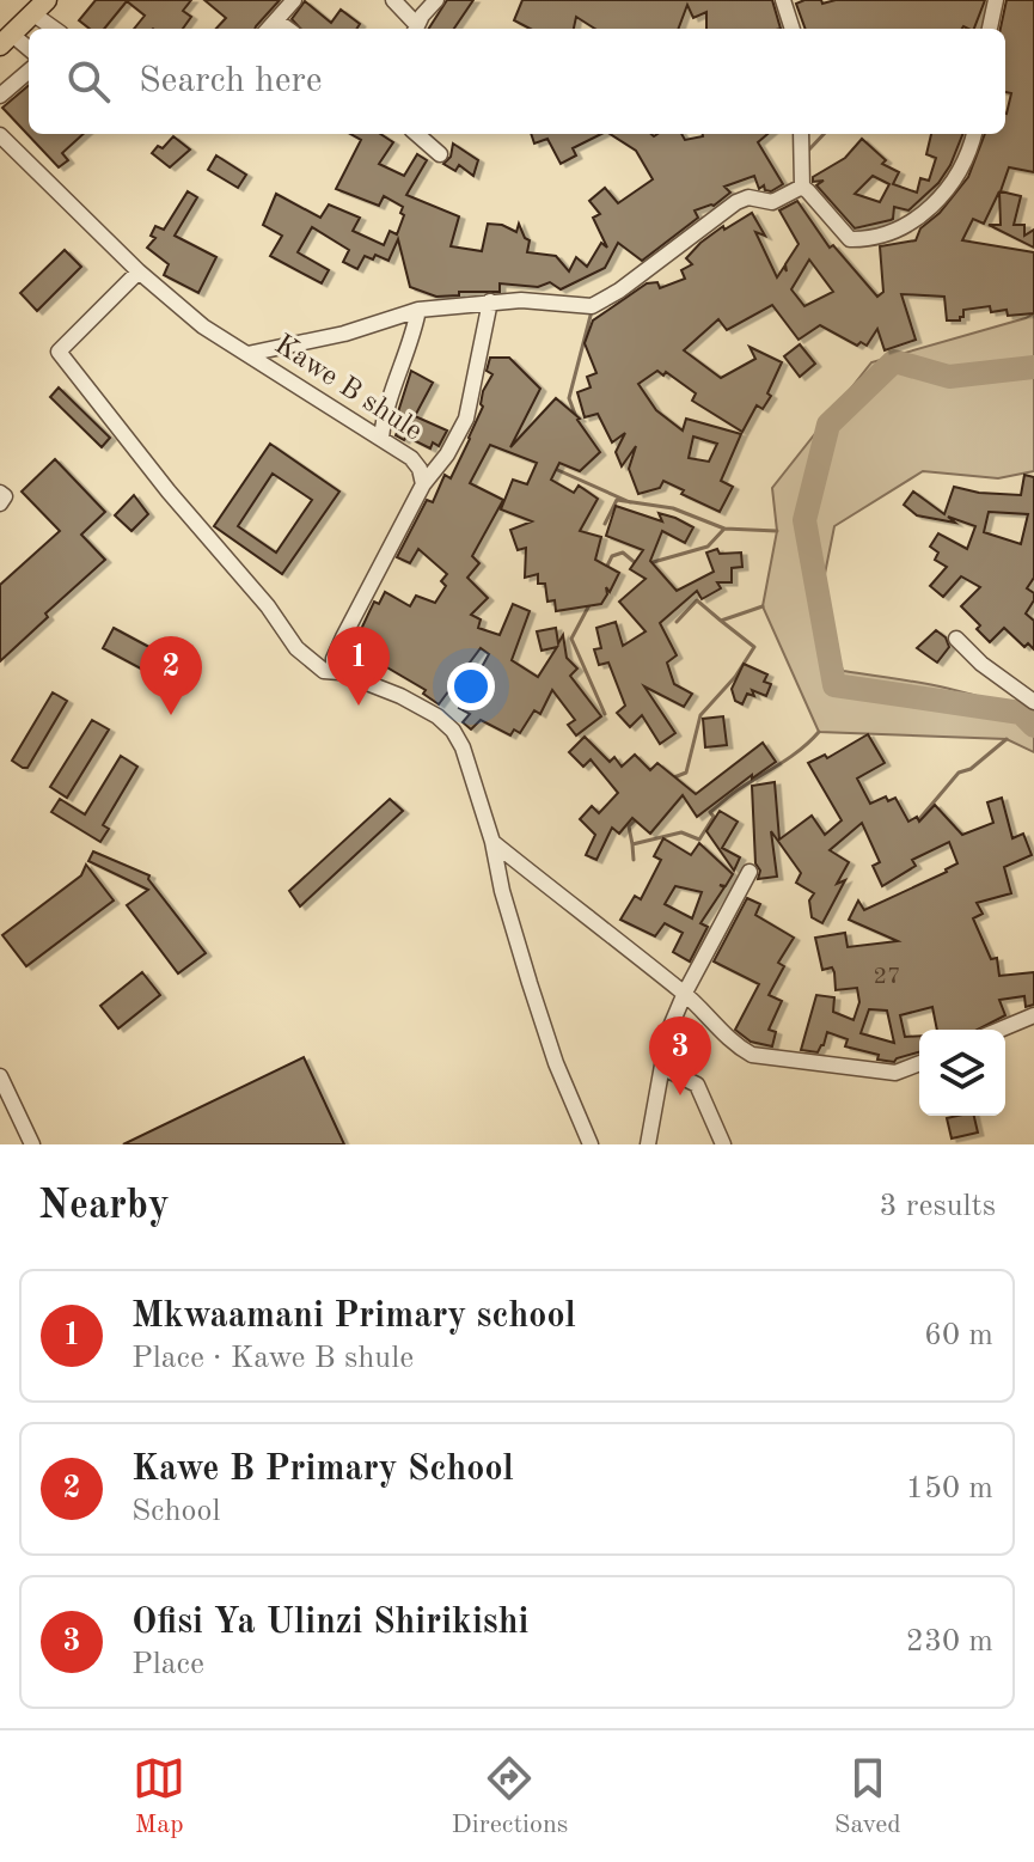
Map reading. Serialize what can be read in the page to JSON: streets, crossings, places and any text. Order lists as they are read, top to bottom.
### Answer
{
  "streets": {
    "street": ["Kawe B shule"]
  },
  "house_numbers": ["27"],
  "page": {
    "search": "Search here",
    "pins": ["1", "2", "3"],
    "heading": ["Nearby", "3 results"],
    "list": [
      {
        "mark": "1",
        "name": "Mkwaamani Primary school",
        "note": "Place · Kawe B shule",
        "value": "60 m"
      },
      {
        "mark": "2",
        "name": "Kawe B Primary School",
        "note": "School",
        "value": "150 m"
      },
      {
        "mark": "3",
        "name": "Ofisi Ya Ulinzi Shirikishi",
        "note": "Place",
        "value": "230 m"
      }
    ],
    "nav": ["Map", "Directions", "Saved"]
  }
}
